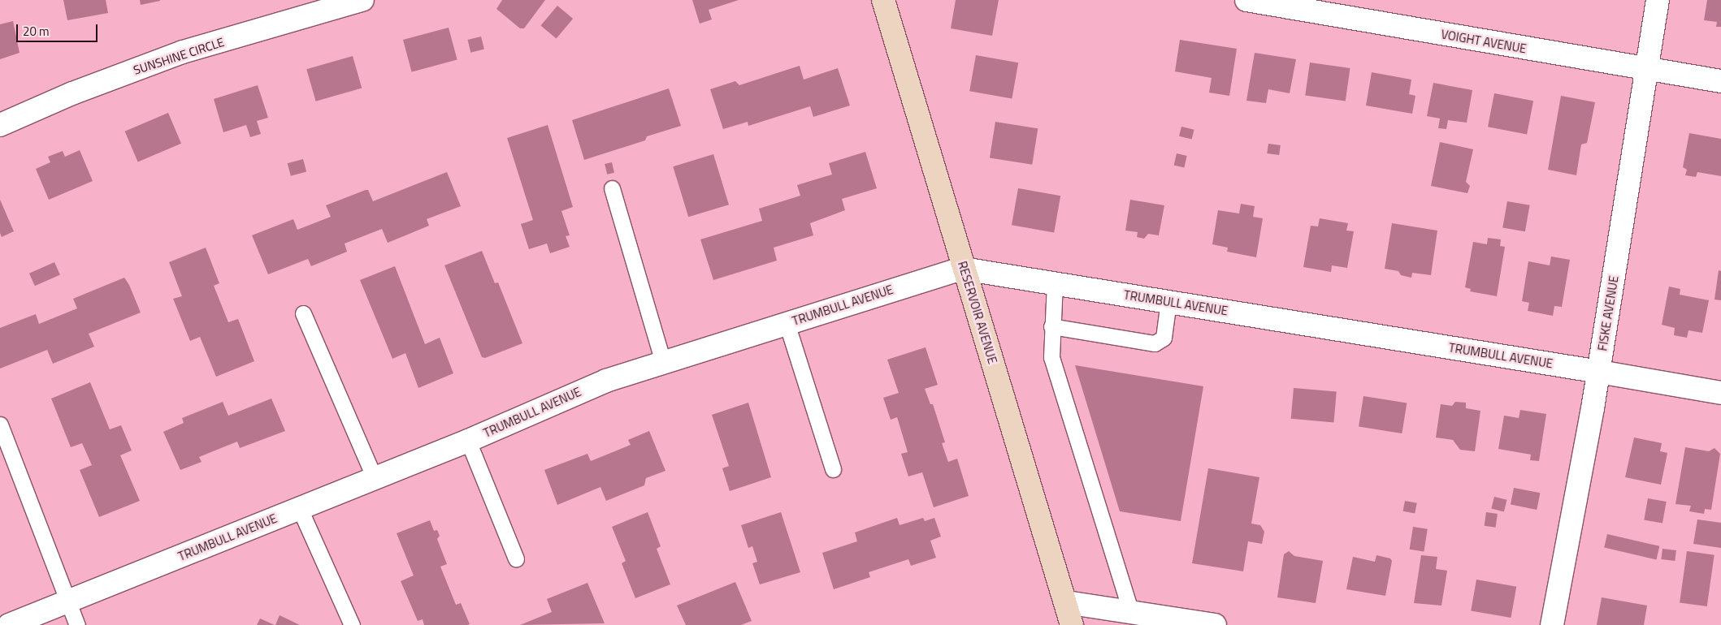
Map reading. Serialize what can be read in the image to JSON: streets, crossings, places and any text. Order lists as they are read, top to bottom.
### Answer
{
  "streets": {
    "main road": ["RESERVOIR AVENUE"],
    "street": [
      "VOIGHT AVENUE",
      "SUNSHINE CIRCLE",
      "TRUMBULL AVENUE",
      "FISKE AVENUE"
    ]
  },
  "crossings": [
    ["VOIGHT AVENUE", "FISKE AVENUE"],
    ["TRUMBULL AVENUE", "RESERVOIR AVENUE"],
    ["TRUMBULL AVENUE", "FISKE AVENUE"]
  ],
  "scale_bar": "20 m"
}
